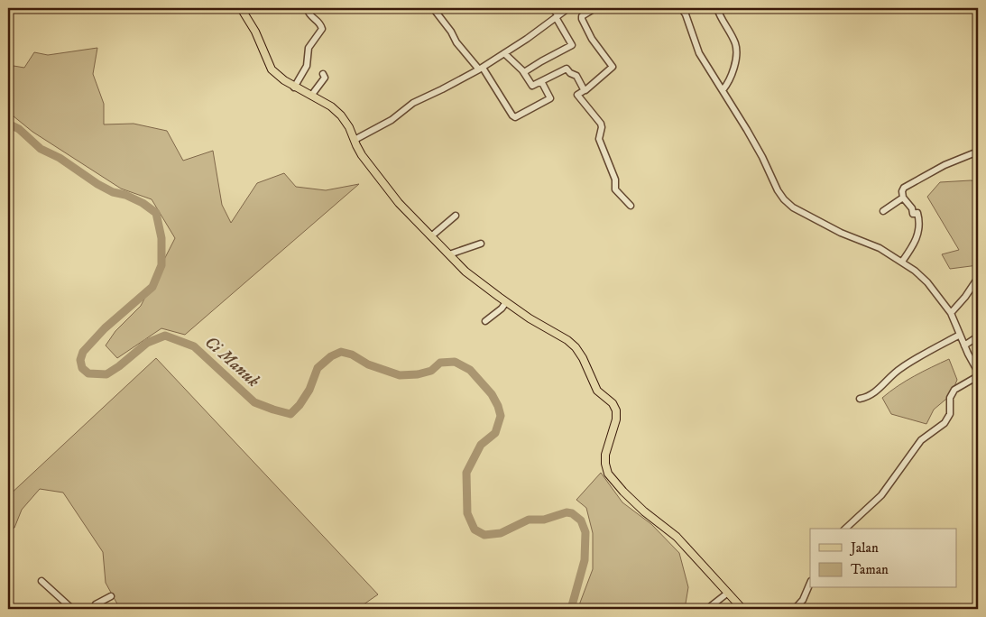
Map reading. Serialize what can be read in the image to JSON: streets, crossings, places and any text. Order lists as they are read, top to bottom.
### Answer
{
  "water": ["Ci Manuk"],
  "legend": ["Jalan", "Taman"]
}
